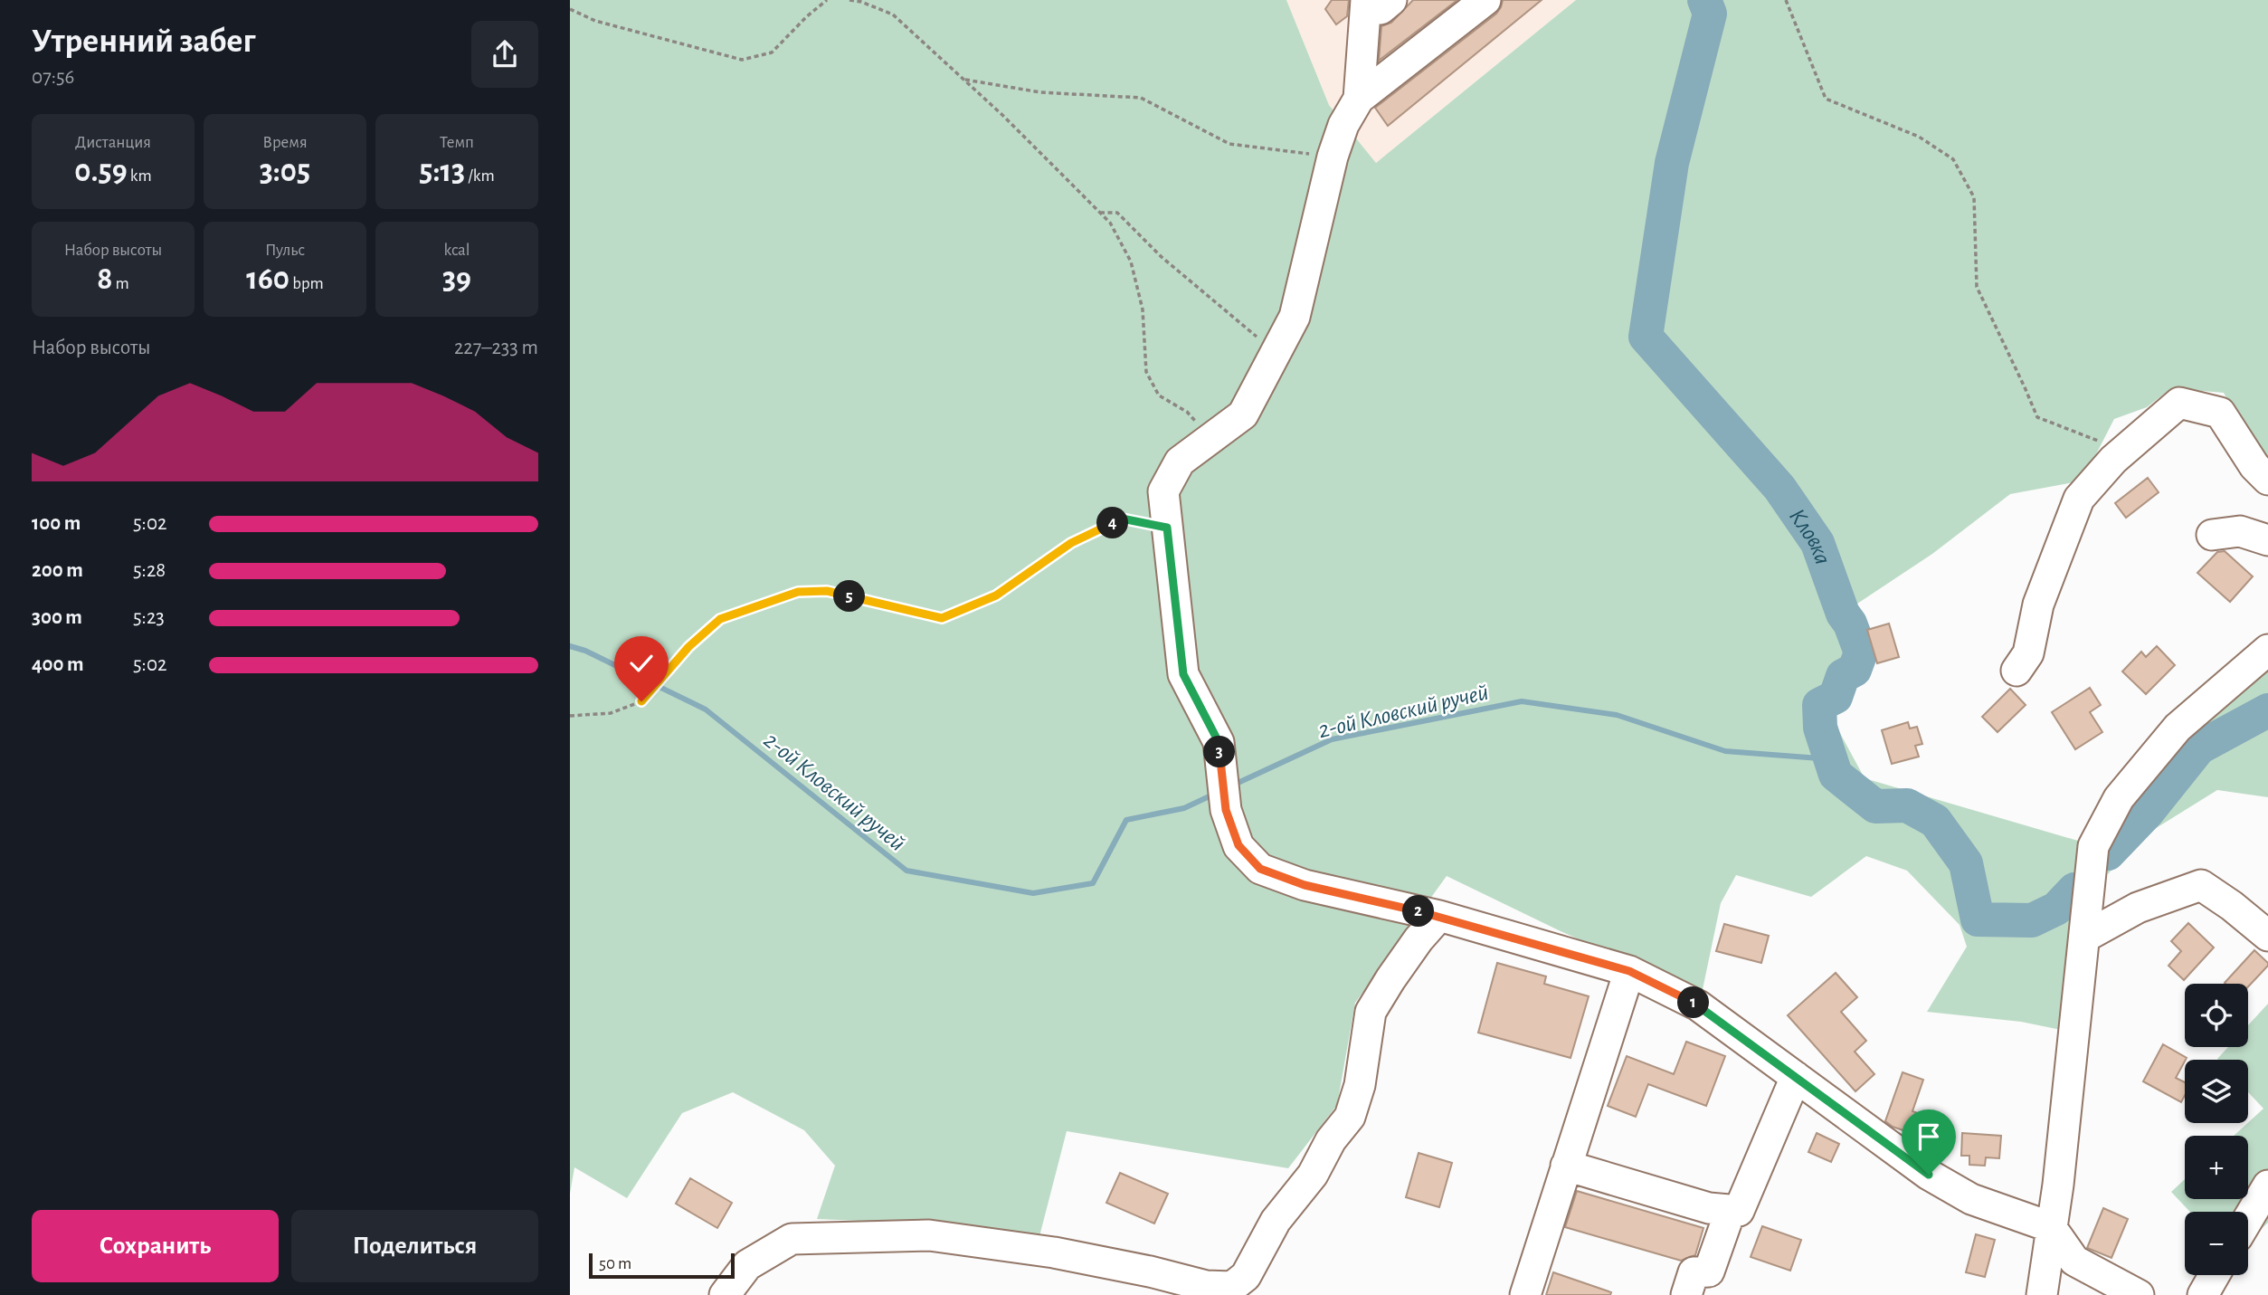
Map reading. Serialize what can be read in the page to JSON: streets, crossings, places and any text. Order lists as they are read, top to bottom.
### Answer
{
  "water": ["Кловка", "2-ой Кловский ручей"],
  "scale_bar": "50 m",
  "page": {
    "heading": ["Утренний забег", "07:56"],
    "stats": [
      ["Дистанция", "0.59 km"],
      ["Время", "3:05"],
      ["Темп", "5:13 /km"],
      ["Набор высоты", "8 m"],
      ["Пульс", "160 bpm"],
      ["kcal", "39"]
    ],
    "chart": ["Набор высоты", "227–233 m"],
    "list": [
      {
        "name": "100 m",
        "note": "5:02"
      },
      {
        "name": "200 m",
        "note": "5:28"
      },
      {
        "name": "300 m",
        "note": "5:23"
      },
      {
        "name": "400 m",
        "note": "5:02"
      }
    ],
    "pins": [
      "4",
      "5",
      "3",
      "2",
      "1"
    ],
    "map_buttons": ["+", "−"],
    "buttons": ["Сохранить", "Поделиться"],
    "scale": "50 m"
  }
}
